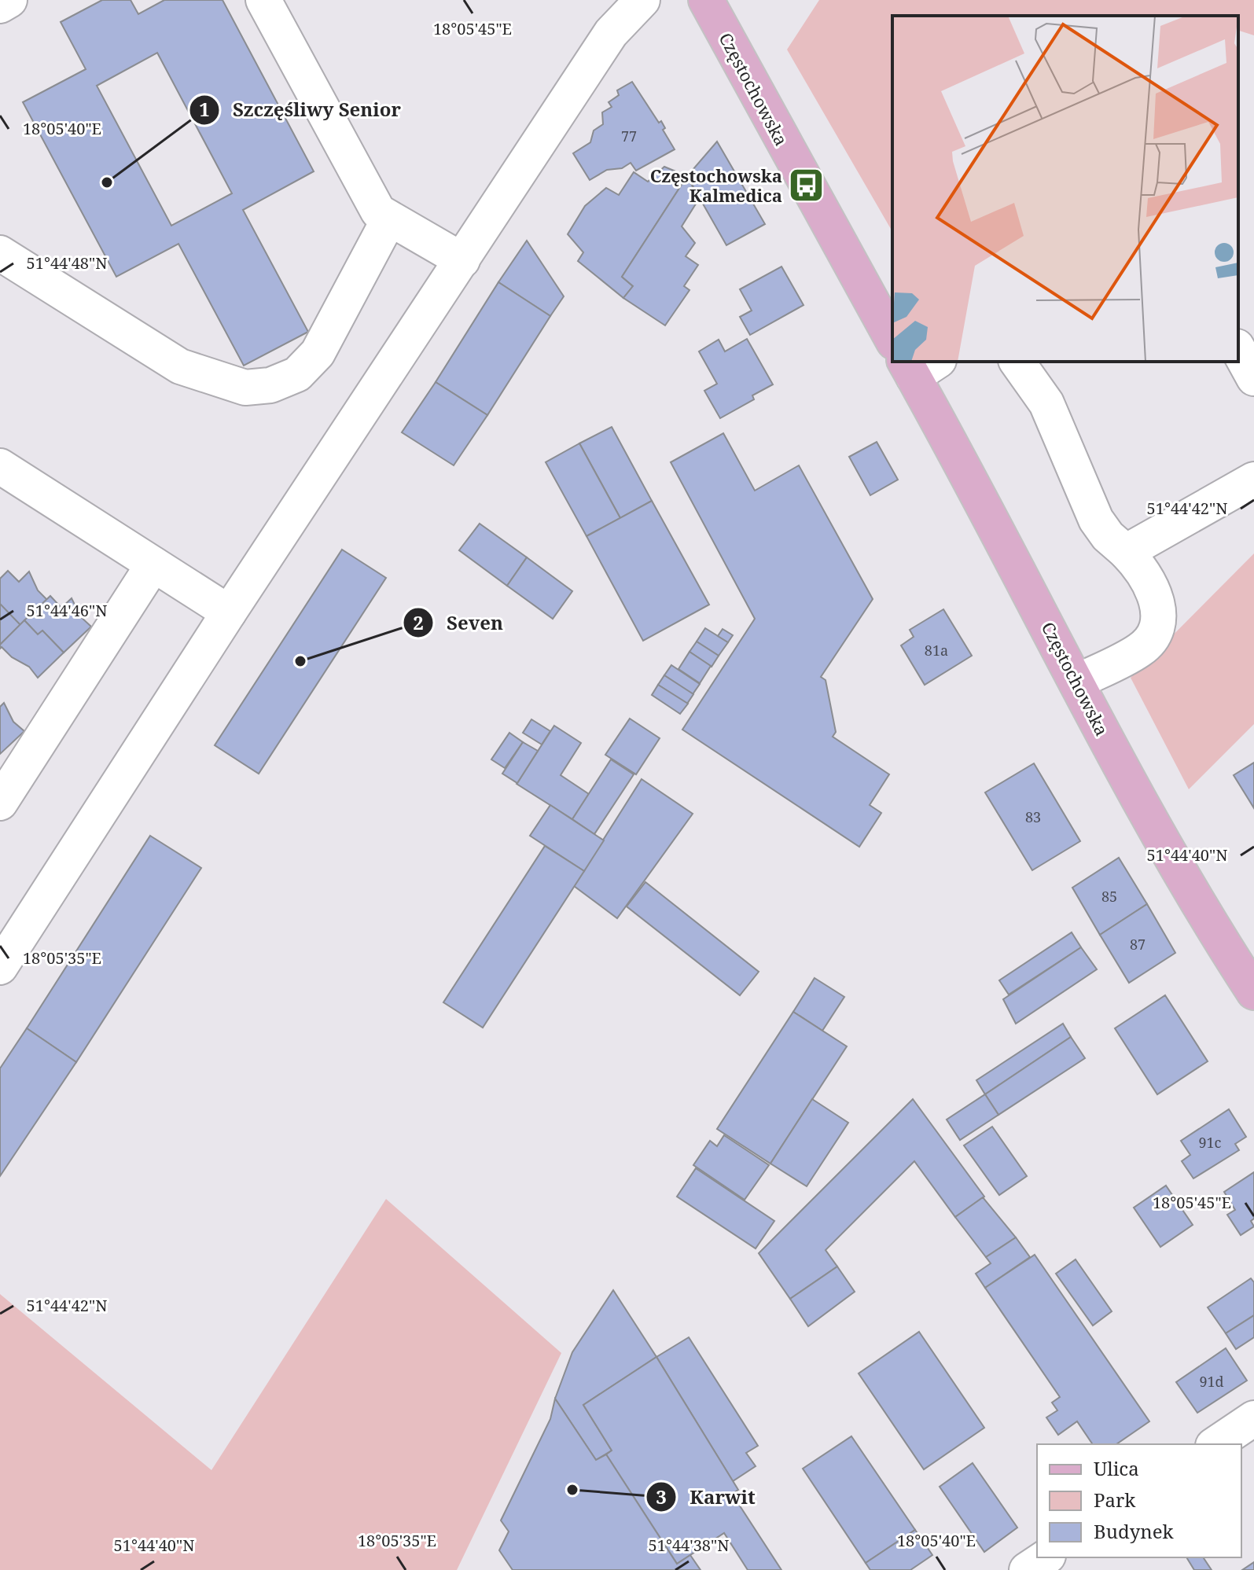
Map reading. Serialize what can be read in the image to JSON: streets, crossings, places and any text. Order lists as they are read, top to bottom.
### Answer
{
  "streets": {
    "main road": ["Częstochowska"]
  },
  "places": {
    "other": ["Szczęśliwy Senior", "Seven", "Karwit"],
    "bus stop": ["Częstochowska Kalmedica"]
  },
  "house_numbers": [
    "77",
    "81a",
    "83",
    "85",
    "87",
    "91c",
    "91d"
  ],
  "legend": ["Ulica", "Park", "Budynek"],
  "coordinates": [
    "18°05'45\"E",
    "18°05'40\"E",
    "51°44'48\"N",
    "51°44'42\"N",
    "51°44'46\"N",
    "51°44'40\"N",
    "18°05'35\"E",
    "51°44'38\"N"
  ]
}
